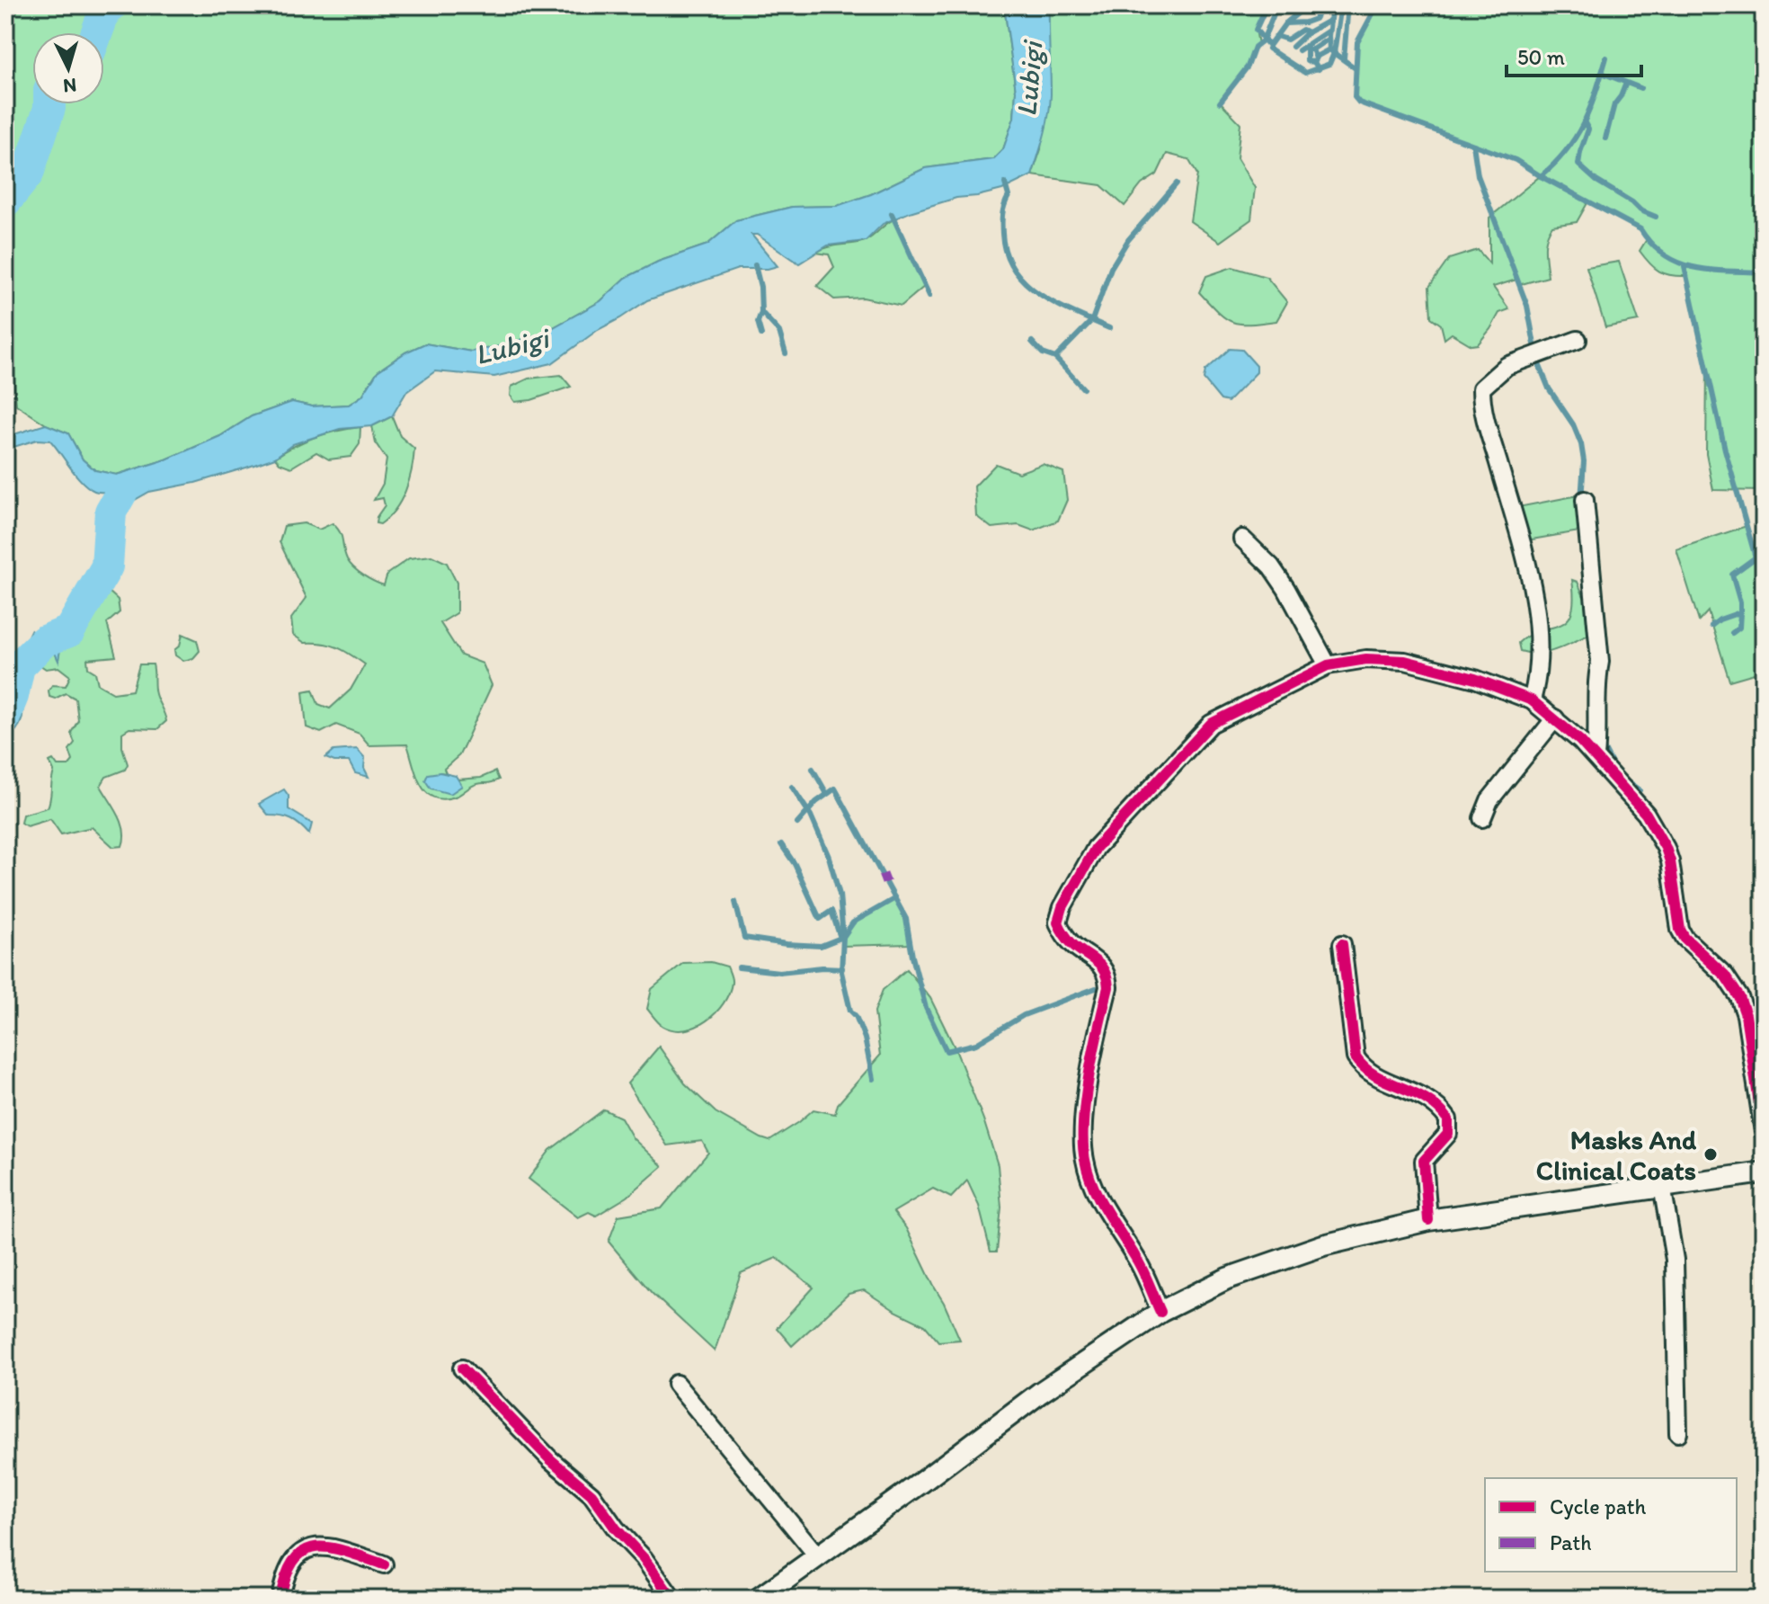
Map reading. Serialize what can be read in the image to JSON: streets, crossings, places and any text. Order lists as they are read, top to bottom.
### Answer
{
  "water": ["Lubigi"],
  "places": ["Masks And Clinical Coats"],
  "legend": ["Cycle path", "Path"],
  "scale_bar": "50 m",
  "north": "bottom"
}
